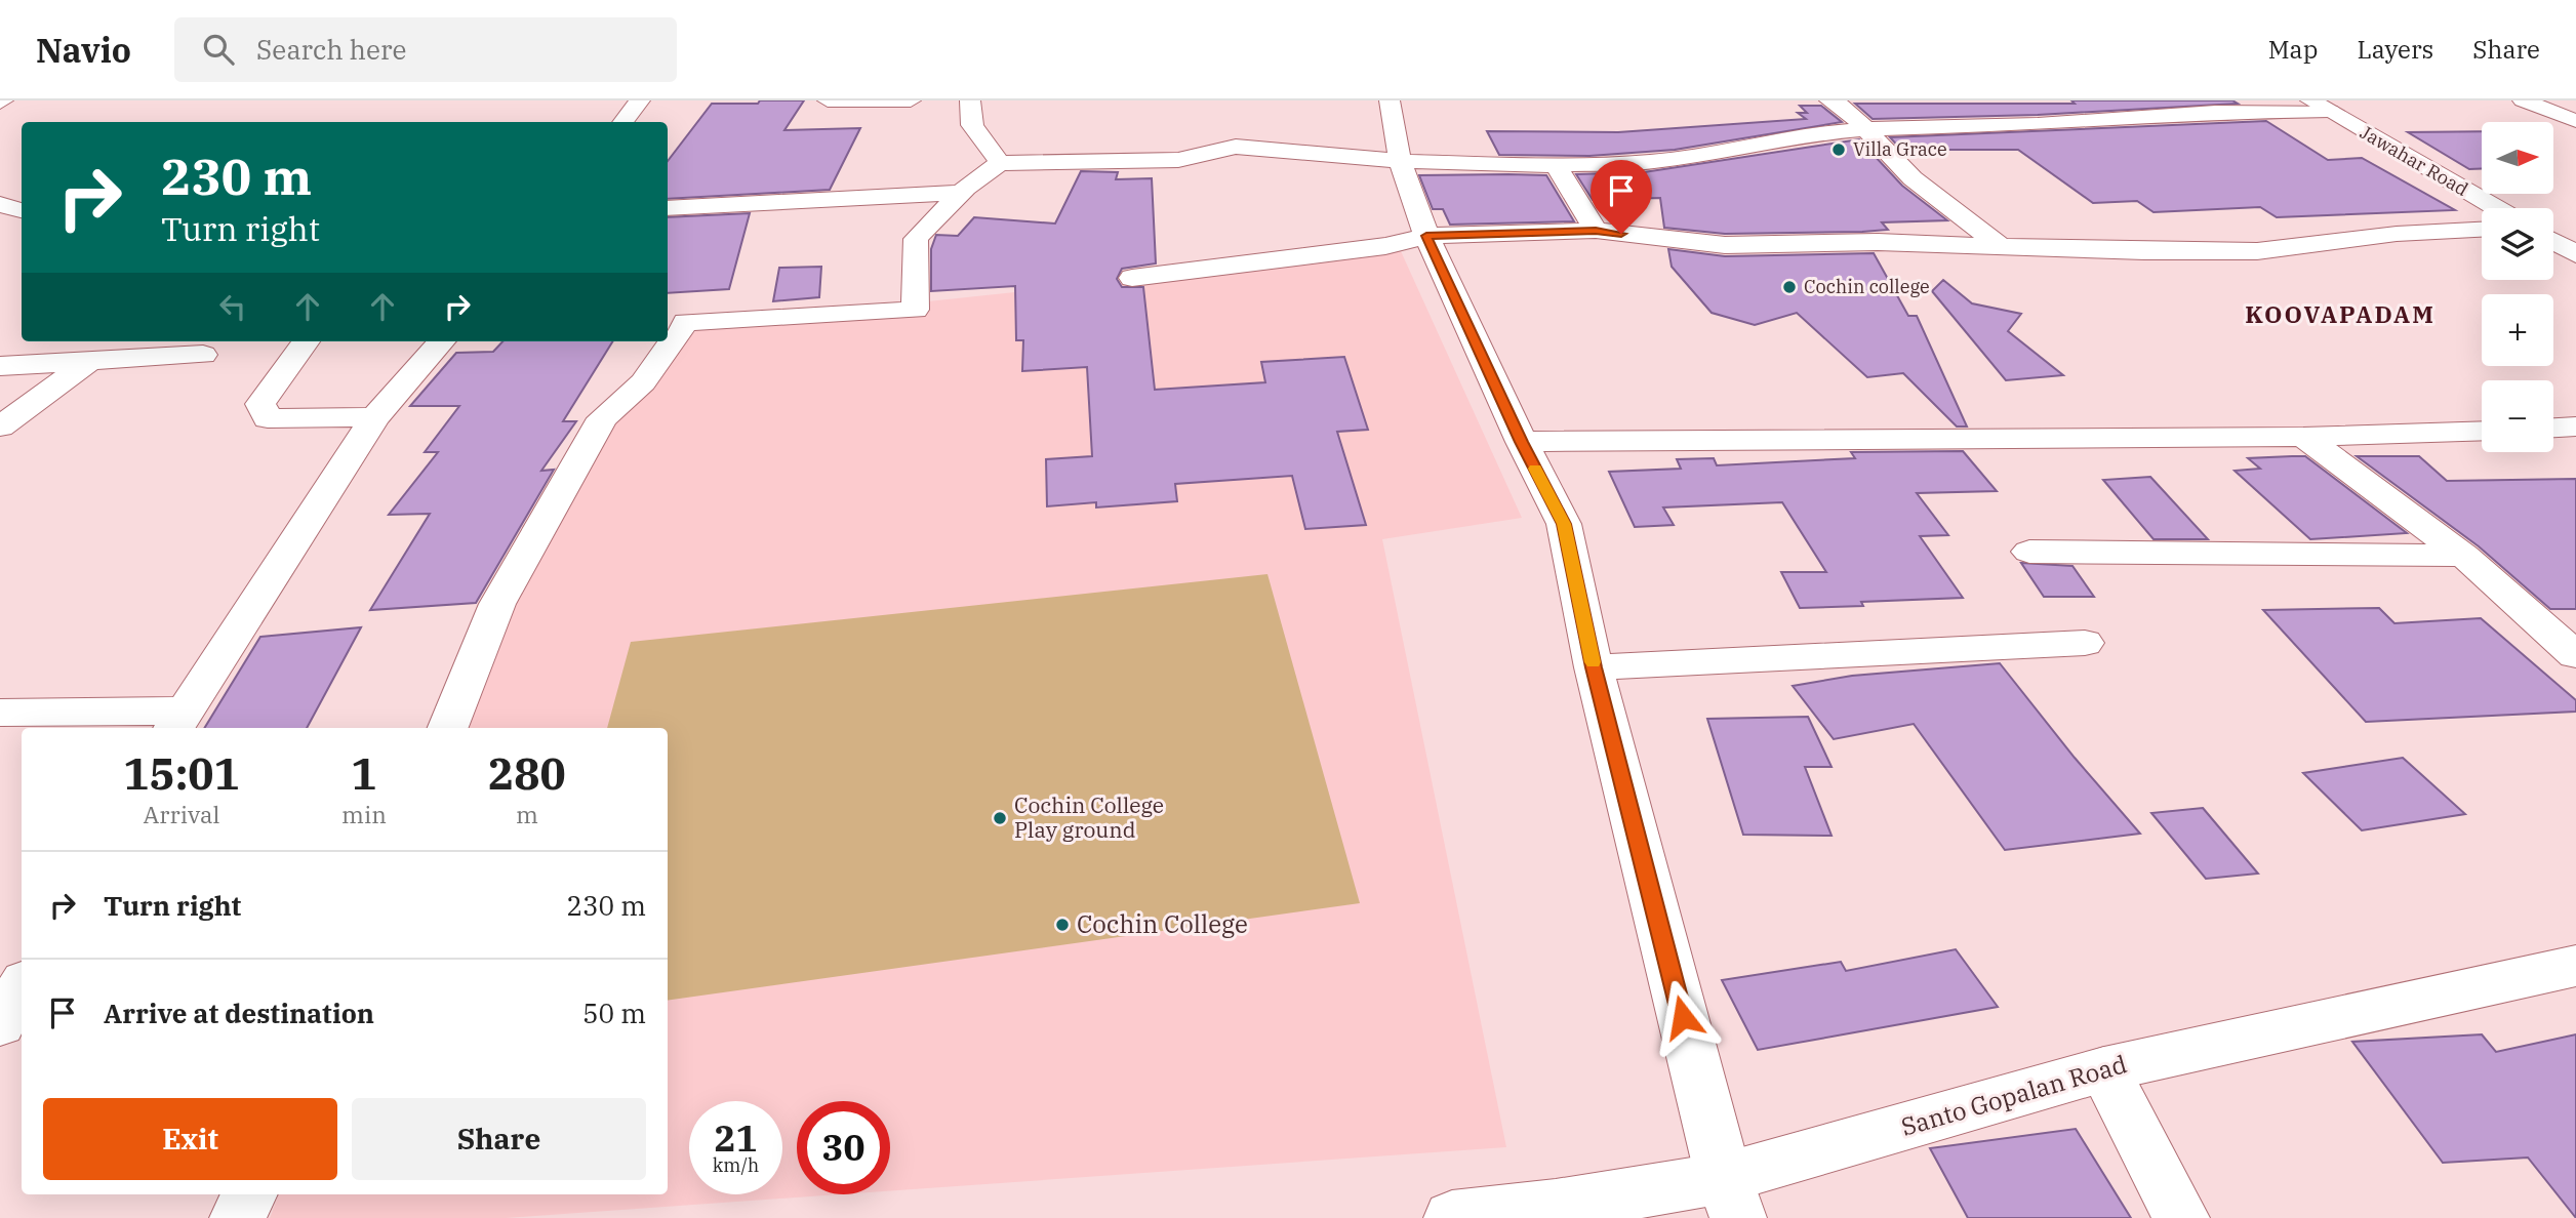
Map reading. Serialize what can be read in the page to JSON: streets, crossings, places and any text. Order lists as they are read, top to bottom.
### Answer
{
  "streets": {
    "street": ["Jawahar Road", "Santo Gopalan Road"]
  },
  "districts": ["KOOVAPADAM"],
  "places": [
    "Villa Grace",
    "Cochin college",
    "Cochin College Play ground",
    "Cochin College"
  ],
  "north": "right",
  "page": {
    "header": "Navio",
    "search": "Search here",
    "nav": ["Map", "Layers", "Share"],
    "map_buttons": ["+", "−"],
    "turn": ["230 m", "Turn right"],
    "eta": [
      "15:01",
      "Arrival",
      "1",
      "min",
      "280",
      "m"
    ],
    "list": [
      {
        "name": "Turn right",
        "value": "230 m"
      },
      {
        "name": "Arrive at destination",
        "value": "50 m"
      }
    ],
    "buttons": ["Exit", "Share"],
    "speed": "21 km/h",
    "limit": "30"
  }
}
